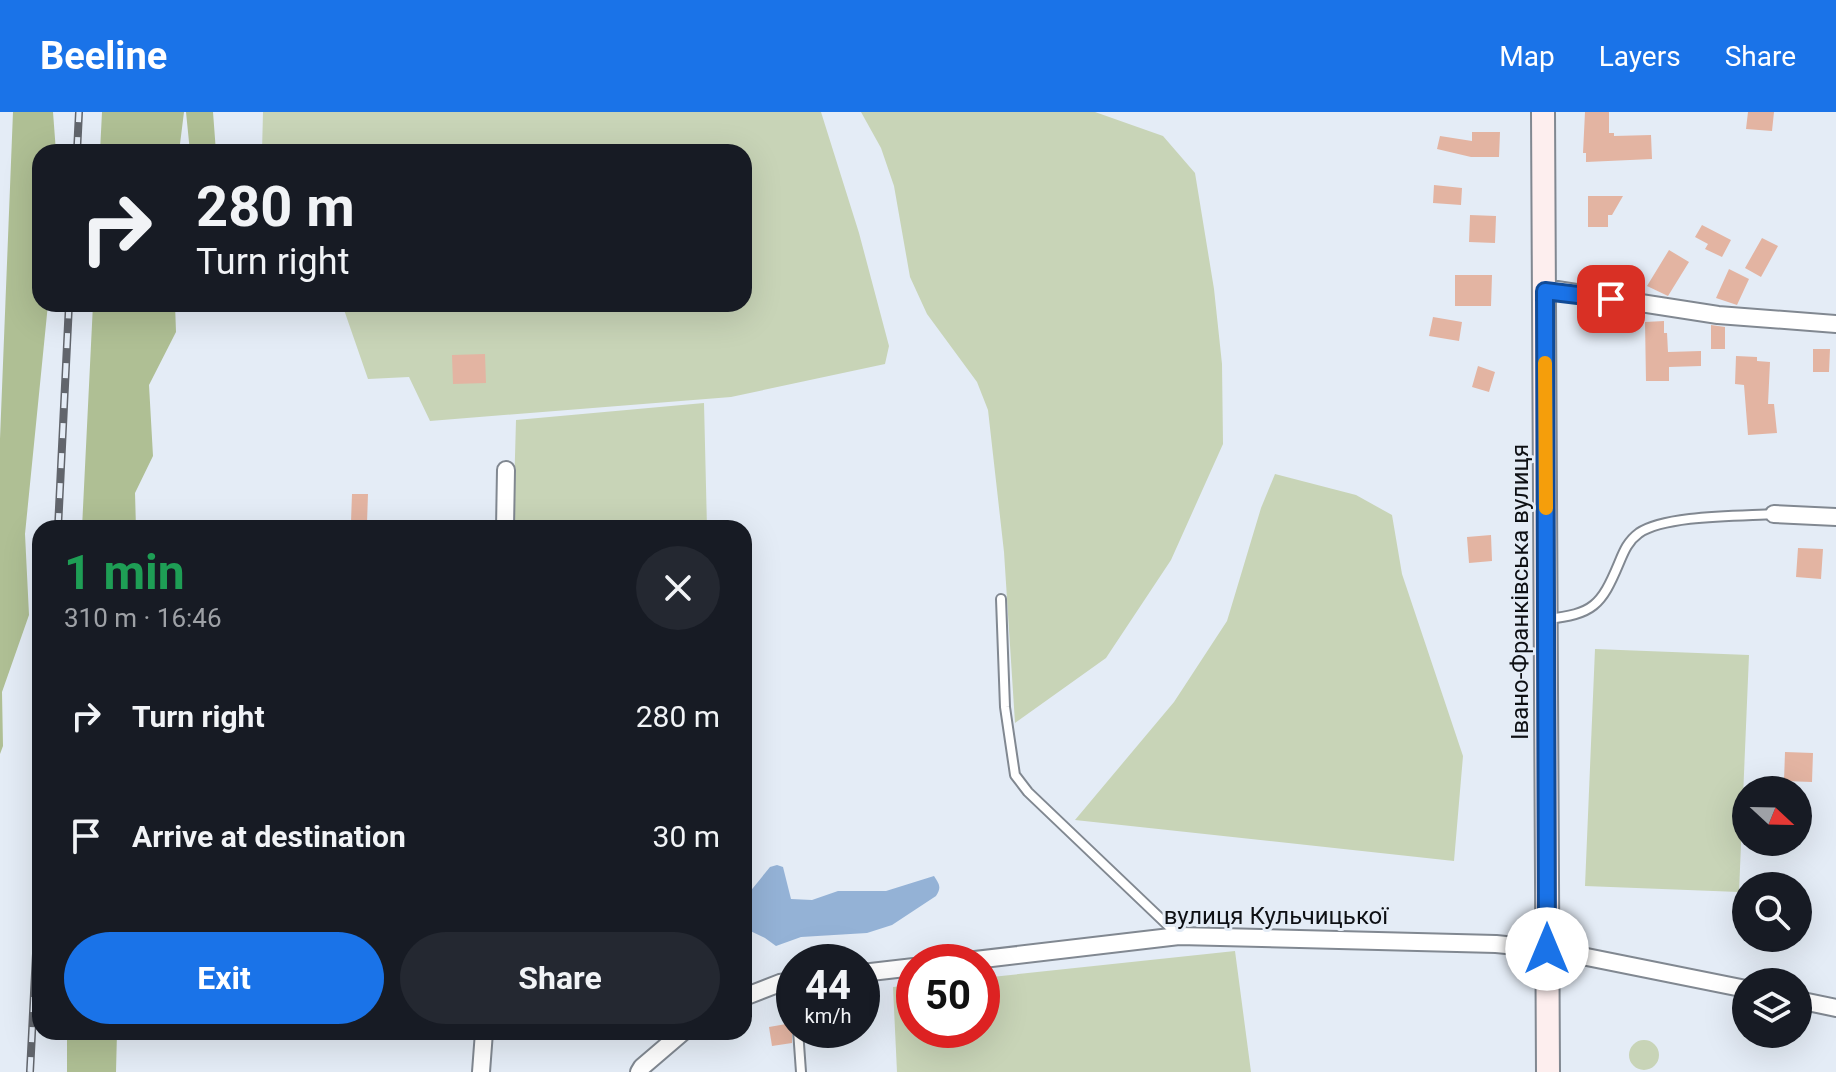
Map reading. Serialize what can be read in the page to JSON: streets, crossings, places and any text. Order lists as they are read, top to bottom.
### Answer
{
  "streets": {
    "main road": ["Івано-Франківська вулиця"],
    "street": ["вулиця Кульчицької"]
  },
  "crossings": [
    ["Івано-Франківська вулиця", "вулиця Кульчицької"]
  ],
  "north": "right",
  "page": {
    "header": "Beeline",
    "nav": ["Map", "Layers", "Share"],
    "turn": ["280 m", "Turn right"],
    "heading": ["1 min", "310 m · 16:46"],
    "list": [
      {
        "name": "Turn right",
        "value": "280 m"
      },
      {
        "name": "Arrive at destination",
        "value": "30 m"
      }
    ],
    "buttons": ["Exit", "Share"],
    "speed": "44 km/h",
    "limit": "50"
  }
}
